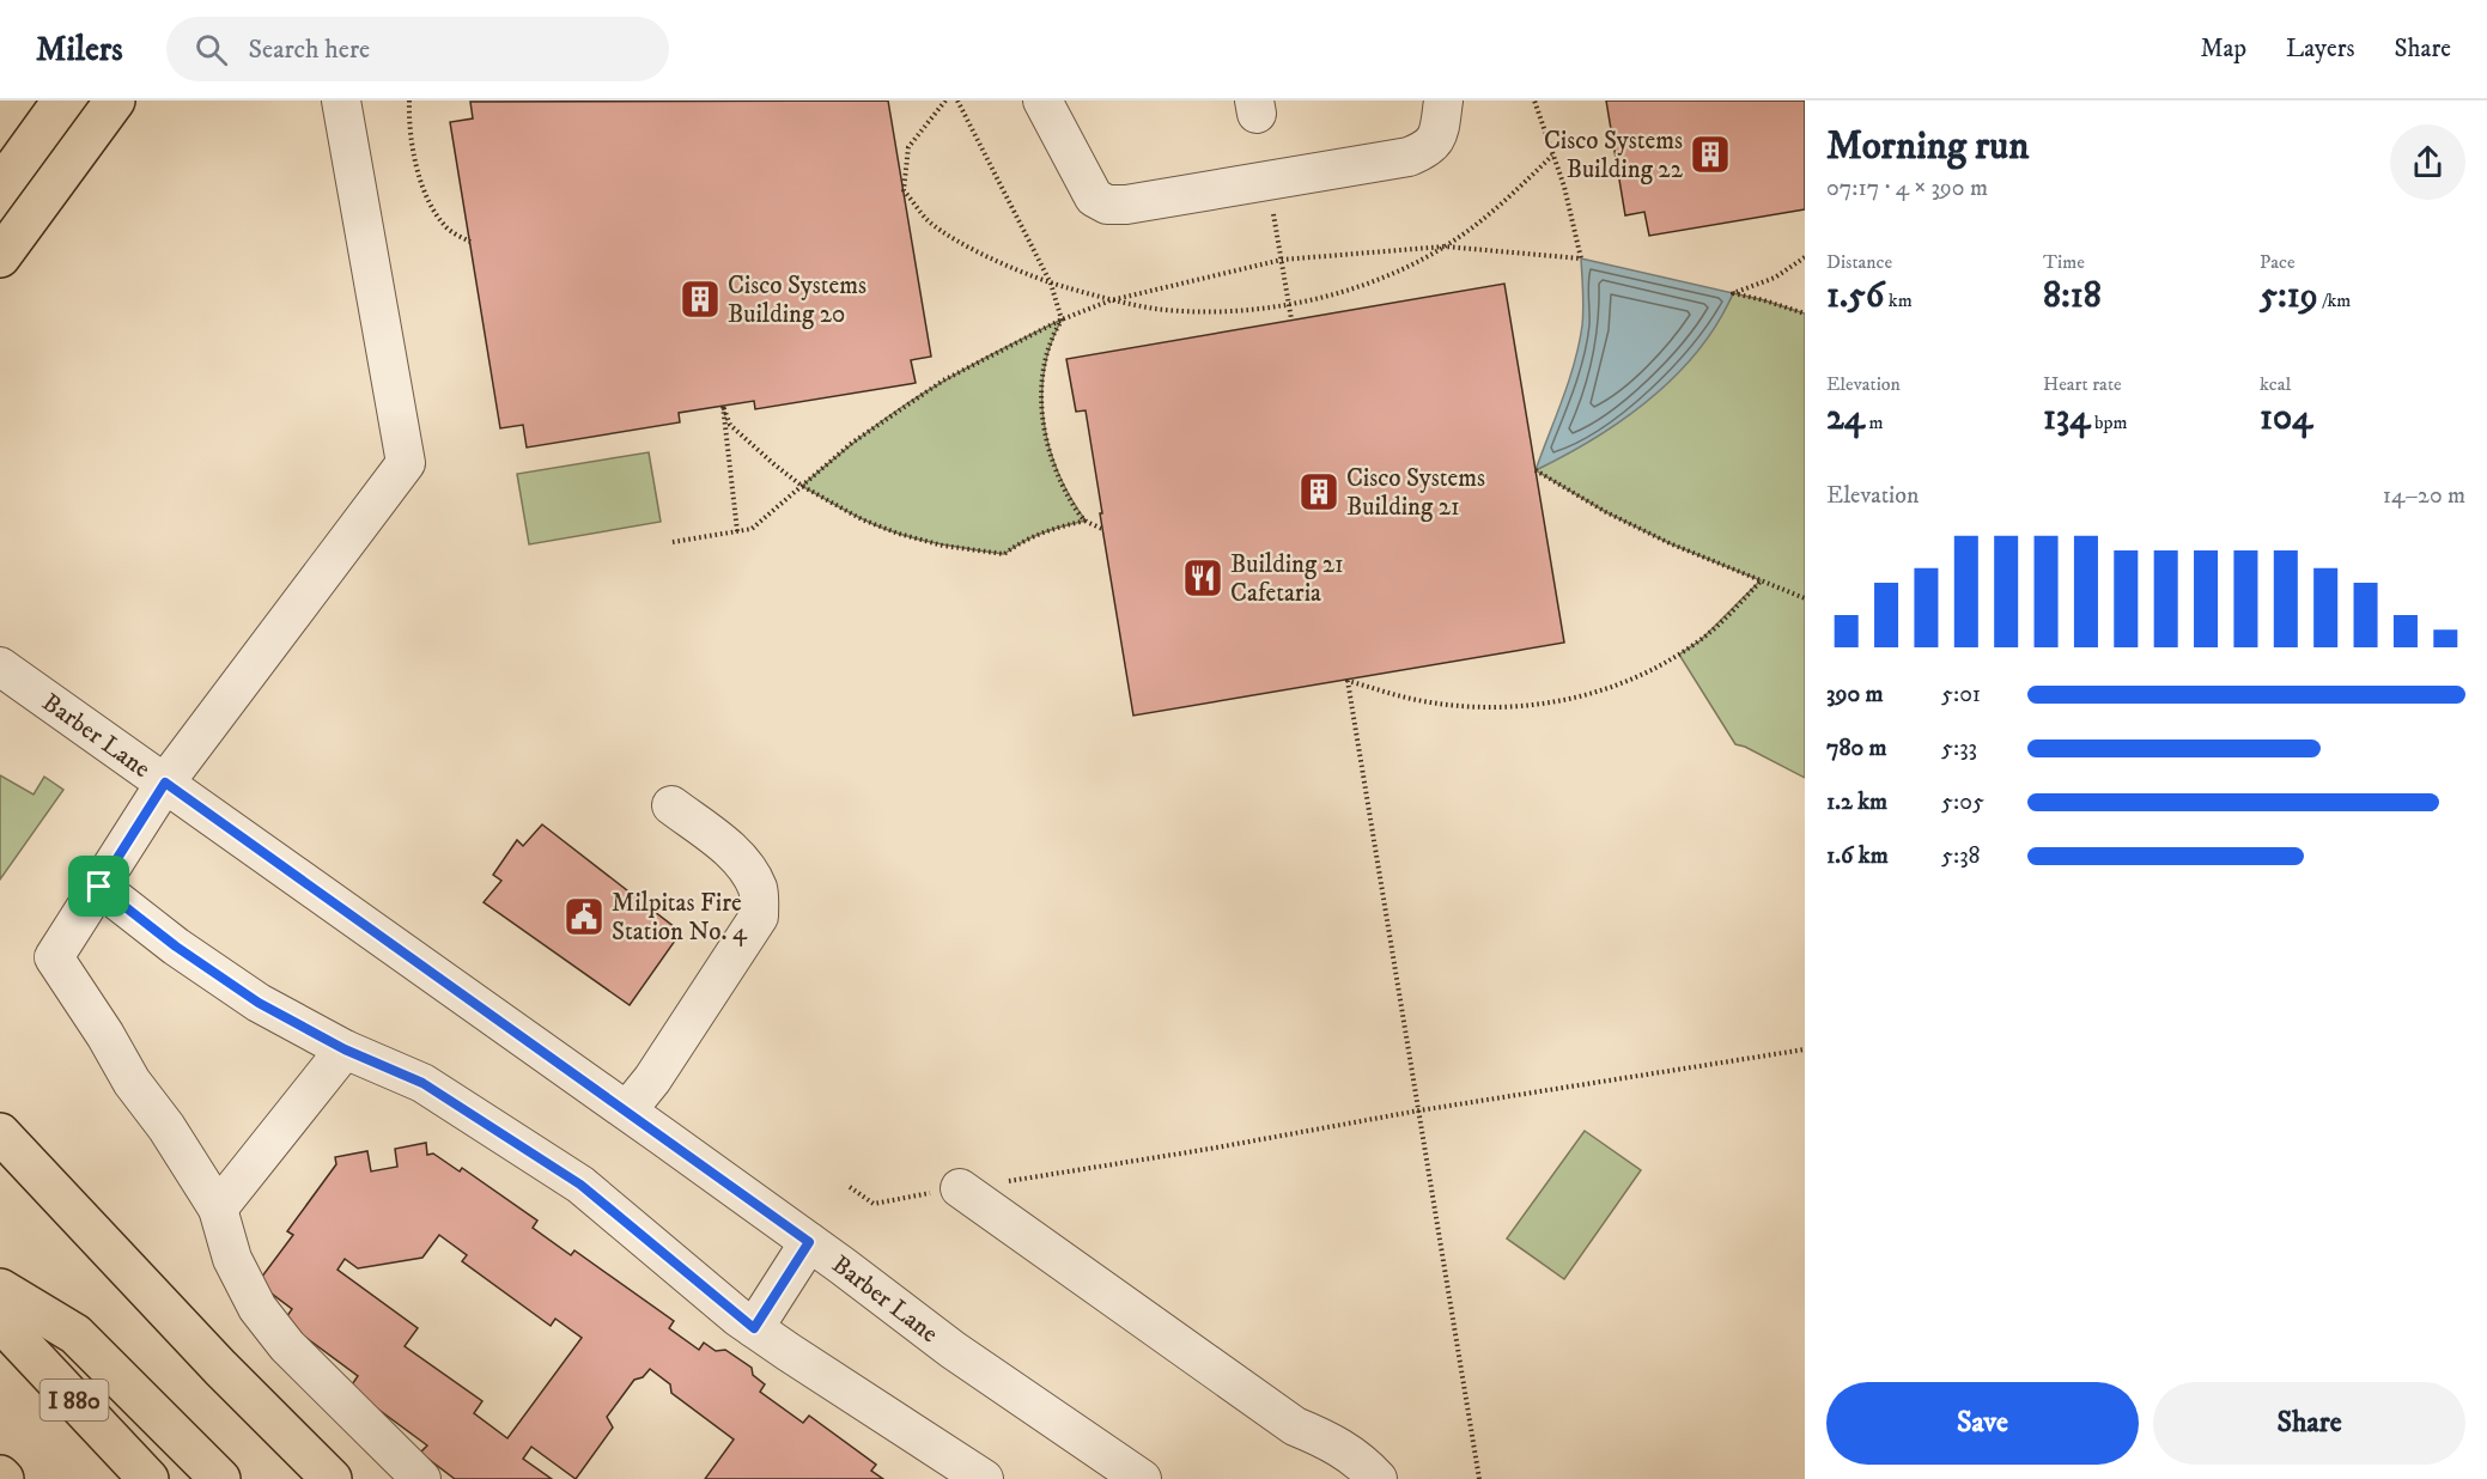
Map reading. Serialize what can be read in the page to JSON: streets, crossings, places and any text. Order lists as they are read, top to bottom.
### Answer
{
  "streets": {
    "main road": ["I 880"],
    "street": ["Barber Lane"]
  },
  "places": {
    "building": ["Cisco Systems Building 22", "Cisco Systems Building 20", "Cisco Systems Building 21"],
    "restaurant": ["Building 21 Cafetaria"],
    "public building": ["Milpitas Fire Station No. 4"]
  },
  "page": {
    "header": "Milers",
    "search": "Search here",
    "nav": ["Map", "Layers", "Share"],
    "heading": ["Morning run", "07:17 · 4 × 390 m"],
    "stats": [
      ["Distance", "1.56 km"],
      ["Time", "8:18"],
      ["Pace", "5:19 /km"],
      ["Elevation", "24 m"],
      ["Heart rate", "134 bpm"],
      ["kcal", "104"]
    ],
    "chart": ["Elevation", "14–20 m"],
    "list": [
      {
        "name": "390 m",
        "note": "5:01"
      },
      {
        "name": "780 m",
        "note": "5:33"
      },
      {
        "name": "1.2 km",
        "note": "5:05"
      },
      {
        "name": "1.6 km",
        "note": "5:38"
      }
    ],
    "buttons": ["Save", "Share"]
  }
}
